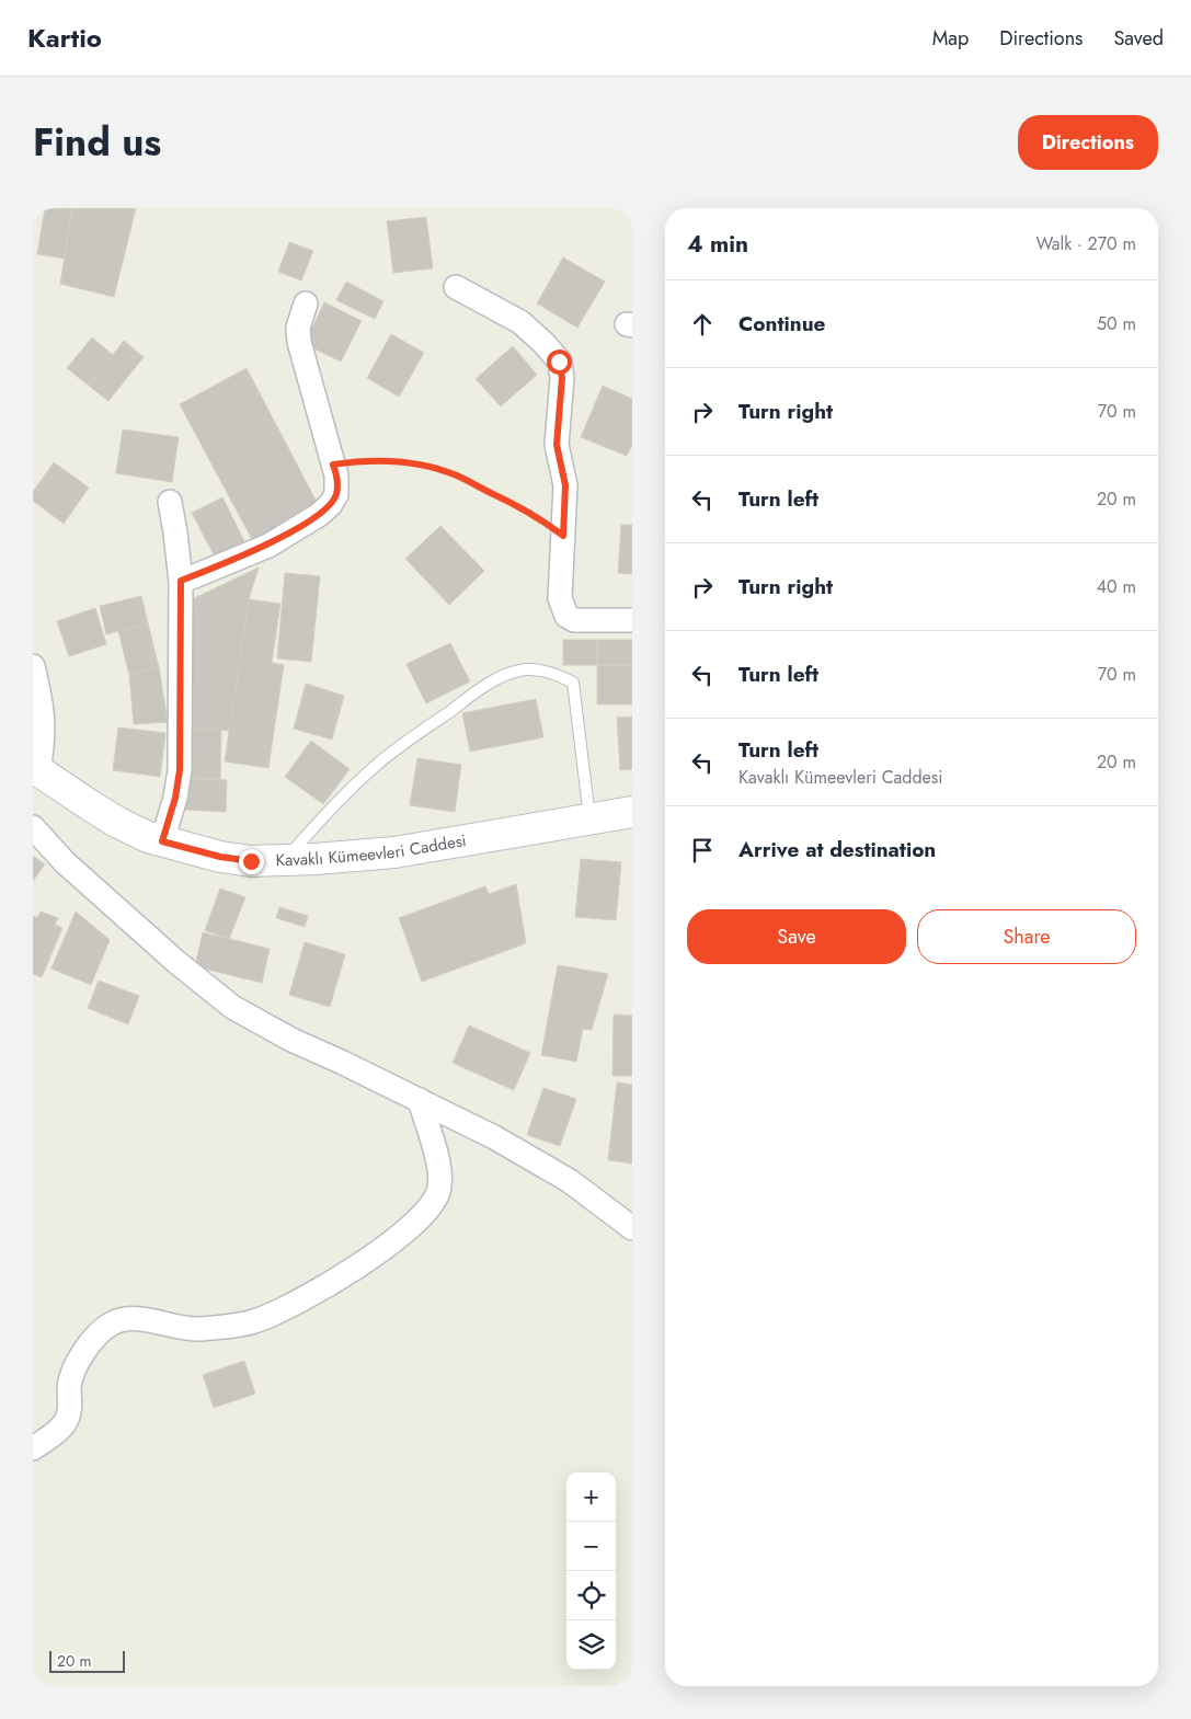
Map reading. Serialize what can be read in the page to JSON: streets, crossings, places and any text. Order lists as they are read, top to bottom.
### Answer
{
  "streets": {
    "street": ["Kavaklı Kümeevleri Caddesi"]
  },
  "scale_bar": "20 m",
  "page": {
    "header": "Kartio",
    "nav": ["Map", "Directions", "Saved"],
    "title": "Find us",
    "buttons": [
      "Directions",
      ["Save", "Share"]
    ],
    "heading": ["4 min", "Walk · 270 m"],
    "list": [
      ["Continue", "50 m"],
      ["Turn right", "70 m"],
      ["Turn left", "20 m"],
      ["Turn right", "40 m"],
      ["Turn left", "70 m"],
      ["Turn left", "Kavaklı Kümeevleri Caddesi", "20 m"],
      "Arrive at destination"
    ],
    "map_buttons": ["+", "−"],
    "scale": "20 m"
  }
}
